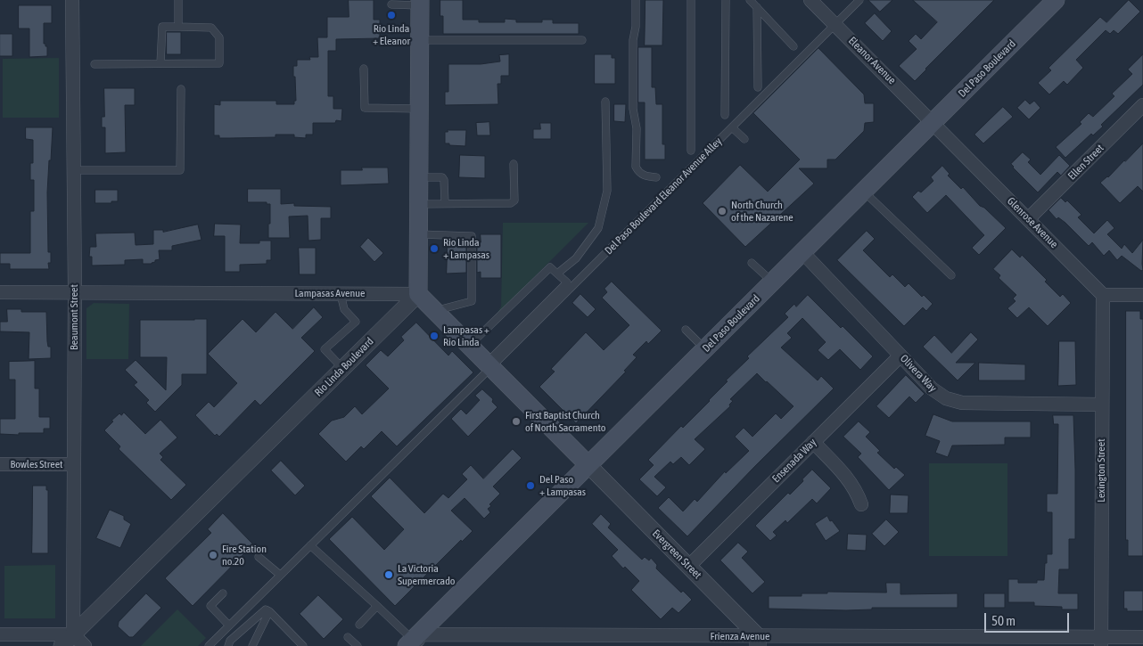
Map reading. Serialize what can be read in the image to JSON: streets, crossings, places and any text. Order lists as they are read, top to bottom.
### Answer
{
  "streets": {
    "main road": ["Del Paso Boulevard"],
    "street": [
      "Eleanor Avenue",
      "Ellen Street",
      "Glenrose Avenue",
      "Lampasas Avenue",
      "Beaumont Street",
      "Rio Linda Boulevard",
      "Olivera Way",
      "Ensenada Way",
      "Bowles Street",
      "Lexington Street",
      "Evergreen Street",
      "Frienza Avenue"
    ],
    "lane": ["Del Paso Boulevard Eleanor Avenue Alley"]
  },
  "crossings": [
    ["Eleanor Avenue", "Del Paso Boulevard"],
    ["Eleanor Avenue", "Del Paso Boulevard Eleanor Avenue Alley"],
    ["Eleanor Avenue", "Glenrose Avenue"],
    ["Del Paso Boulevard", "Glenrose Avenue"],
    ["Del Paso Boulevard", "Olivera Way"],
    ["Del Paso Boulevard", "Evergreen Street"],
    ["Del Paso Boulevard", "Frienza Avenue"],
    ["Ellen Street", "Glenrose Avenue"],
    ["Glenrose Avenue", "Lexington Street"],
    ["Lampasas Avenue", "Beaumont Street"],
    ["Lampasas Avenue", "Rio Linda Boulevard"],
    ["Beaumont Street", "Rio Linda Boulevard"],
    ["Beaumont Street", "Bowles Street"],
    ["Olivera Way", "Ensenada Way"],
    ["Olivera Way", "Lexington Street"],
    ["Ensenada Way", "Evergreen Street"],
    ["Lexington Street", "Frienza Avenue"],
    ["Evergreen Street", "Frienza Avenue"]
  ],
  "places": [
    "Rio Linda + Eleanor",
    "North Church of the Nazarene",
    "Rio Linda + Lampasas",
    "Lampasas + Rio Linda",
    "First Baptist Church of North Sacramento",
    "Del Paso + Lampasas",
    "Fire Station no.20",
    "La Victoria Supermercado"
  ],
  "scale_bar": "50 m"
}
